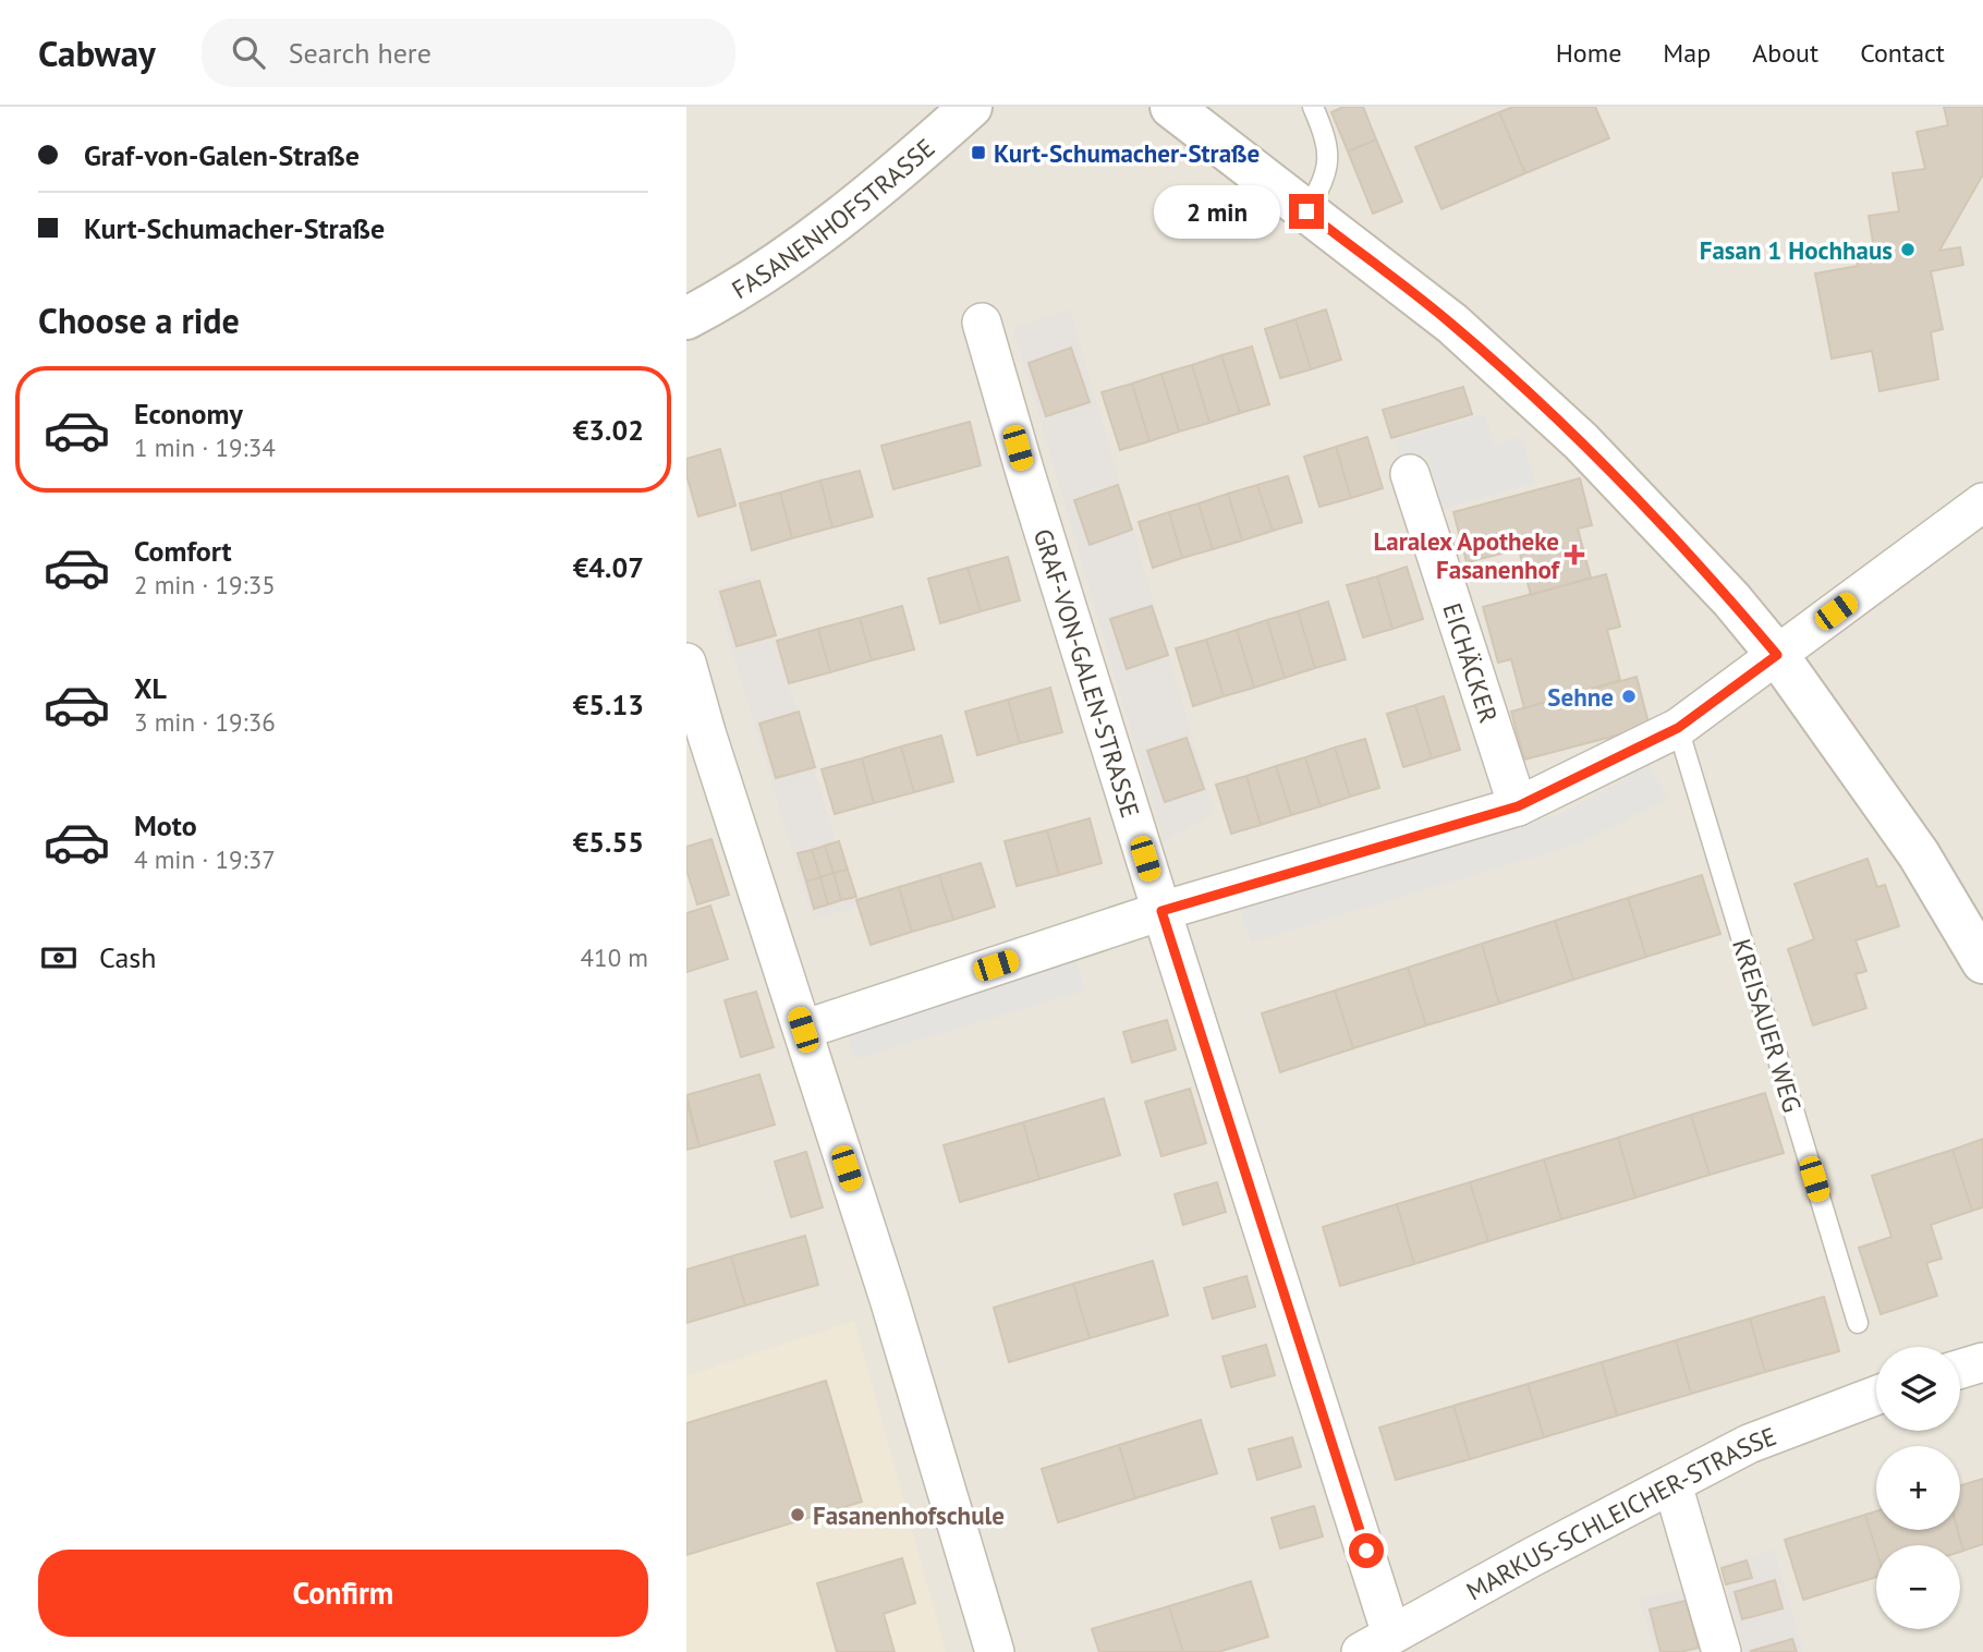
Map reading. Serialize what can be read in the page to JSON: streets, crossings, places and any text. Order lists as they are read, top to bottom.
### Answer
{
  "streets": {
    "street": [
      "FASANENHOFSTRASSE",
      "EICHÄCKER",
      "GRAF-VON-GALEN-STRASSE",
      "MARKUS-SCHLEICHER-STRASSE"
    ],
    "lane": ["KREISAUER WEG"]
  },
  "crossings": [
    ["GRAF-VON-GALEN-STRASSE", "MARKUS-SCHLEICHER-STRASSE"]
  ],
  "places": {
    "transit": ["Kurt-Schumacher-Straße"],
    "other": ["Fasan 1 Hochhaus", "Sehne", "Fasanenhofschule"],
    "health": ["Laralex Apotheke Fasanenhof"]
  },
  "page": {
    "header": "Cabway",
    "search": "Search here",
    "nav": [
      "Home",
      "Map",
      "About",
      "Contact"
    ],
    "banner": ["Graf-von-Galen-Straße", "Kurt-Schumacher-Straße"],
    "bubble": "2 min",
    "heading": "Choose a ride",
    "list": [
      {
        "name": "Economy",
        "note": "1 min · 19:34",
        "value": "€3.02"
      },
      {
        "name": "Comfort",
        "note": "2 min · 19:35",
        "value": "€4.07"
      },
      {
        "name": "XL",
        "note": "3 min · 19:36",
        "value": "€5.13"
      },
      {
        "name": "Moto",
        "note": "4 min · 19:37",
        "value": "€5.55"
      }
    ],
    "pay": ["Cash", "410 m"],
    "map_buttons": ["+", "−"],
    "buttons": "Confirm"
  }
}
